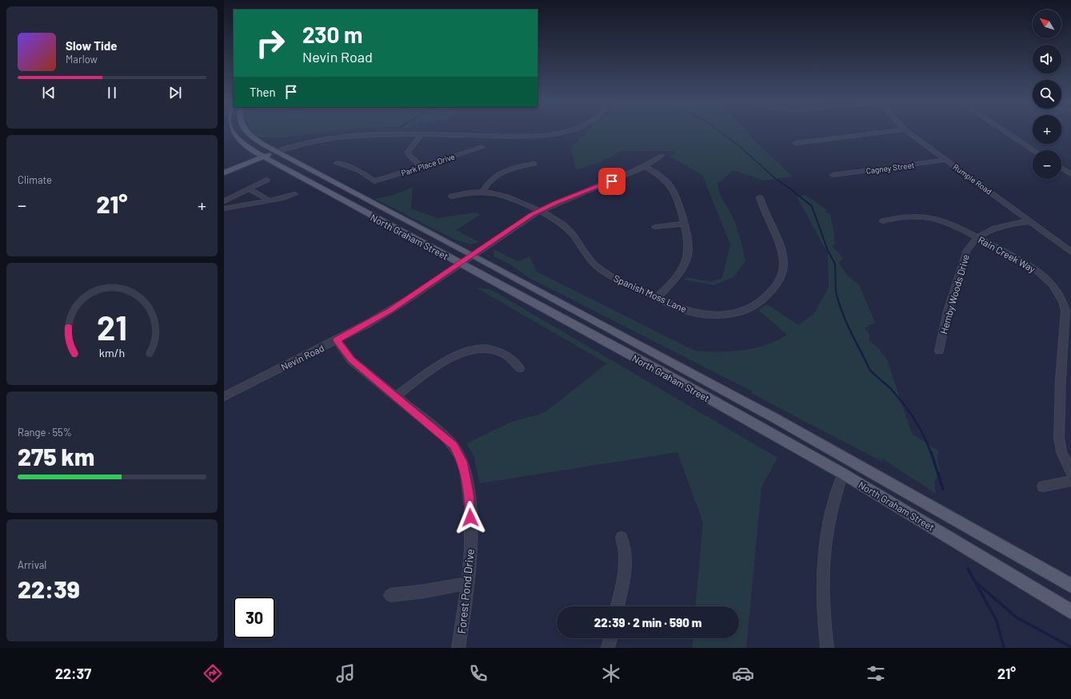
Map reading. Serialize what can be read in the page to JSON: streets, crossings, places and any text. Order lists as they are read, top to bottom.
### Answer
{
  "streets": {
    "main road": ["North Graham Street"],
    "street": [
      "Park Place Drive",
      "Cagney Street",
      "Rumple Road",
      "Rain Creek Way",
      "Spanish Moss Lane",
      "Hemby Woods Drive",
      "Nevin Road",
      "Forest Pond Drive"
    ]
  },
  "crossings": [
    ["Cagney Street", "Rumple Road"],
    ["Rumple Road", "Hemby Woods Drive"],
    ["North Graham Street", "Nevin Road"],
    ["Rain Creek Way", "Hemby Woods Drive"],
    ["Spanish Moss Lane", "Nevin Road"],
    ["Nevin Road", "Forest Pond Drive"]
  ],
  "north": "top left",
  "page": {
    "map_buttons": ["+", "−"],
    "turn": ["230 m", "Nevin Road"],
    "song": ["Slow Tide", "Marlow"],
    "then": "Then",
    "tile": [
      "Climate",
      ["Range · 55%", "275 km"],
      ["Arrival", "22:39"]
    ],
    "heat": ["−", "21°", "+"],
    "limit": "30",
    "trip": "22:39 · 2 min · 590 m",
    "tabs": ["22:37", "21°"],
    "gauge": ["21", "km/h"]
  }
}
